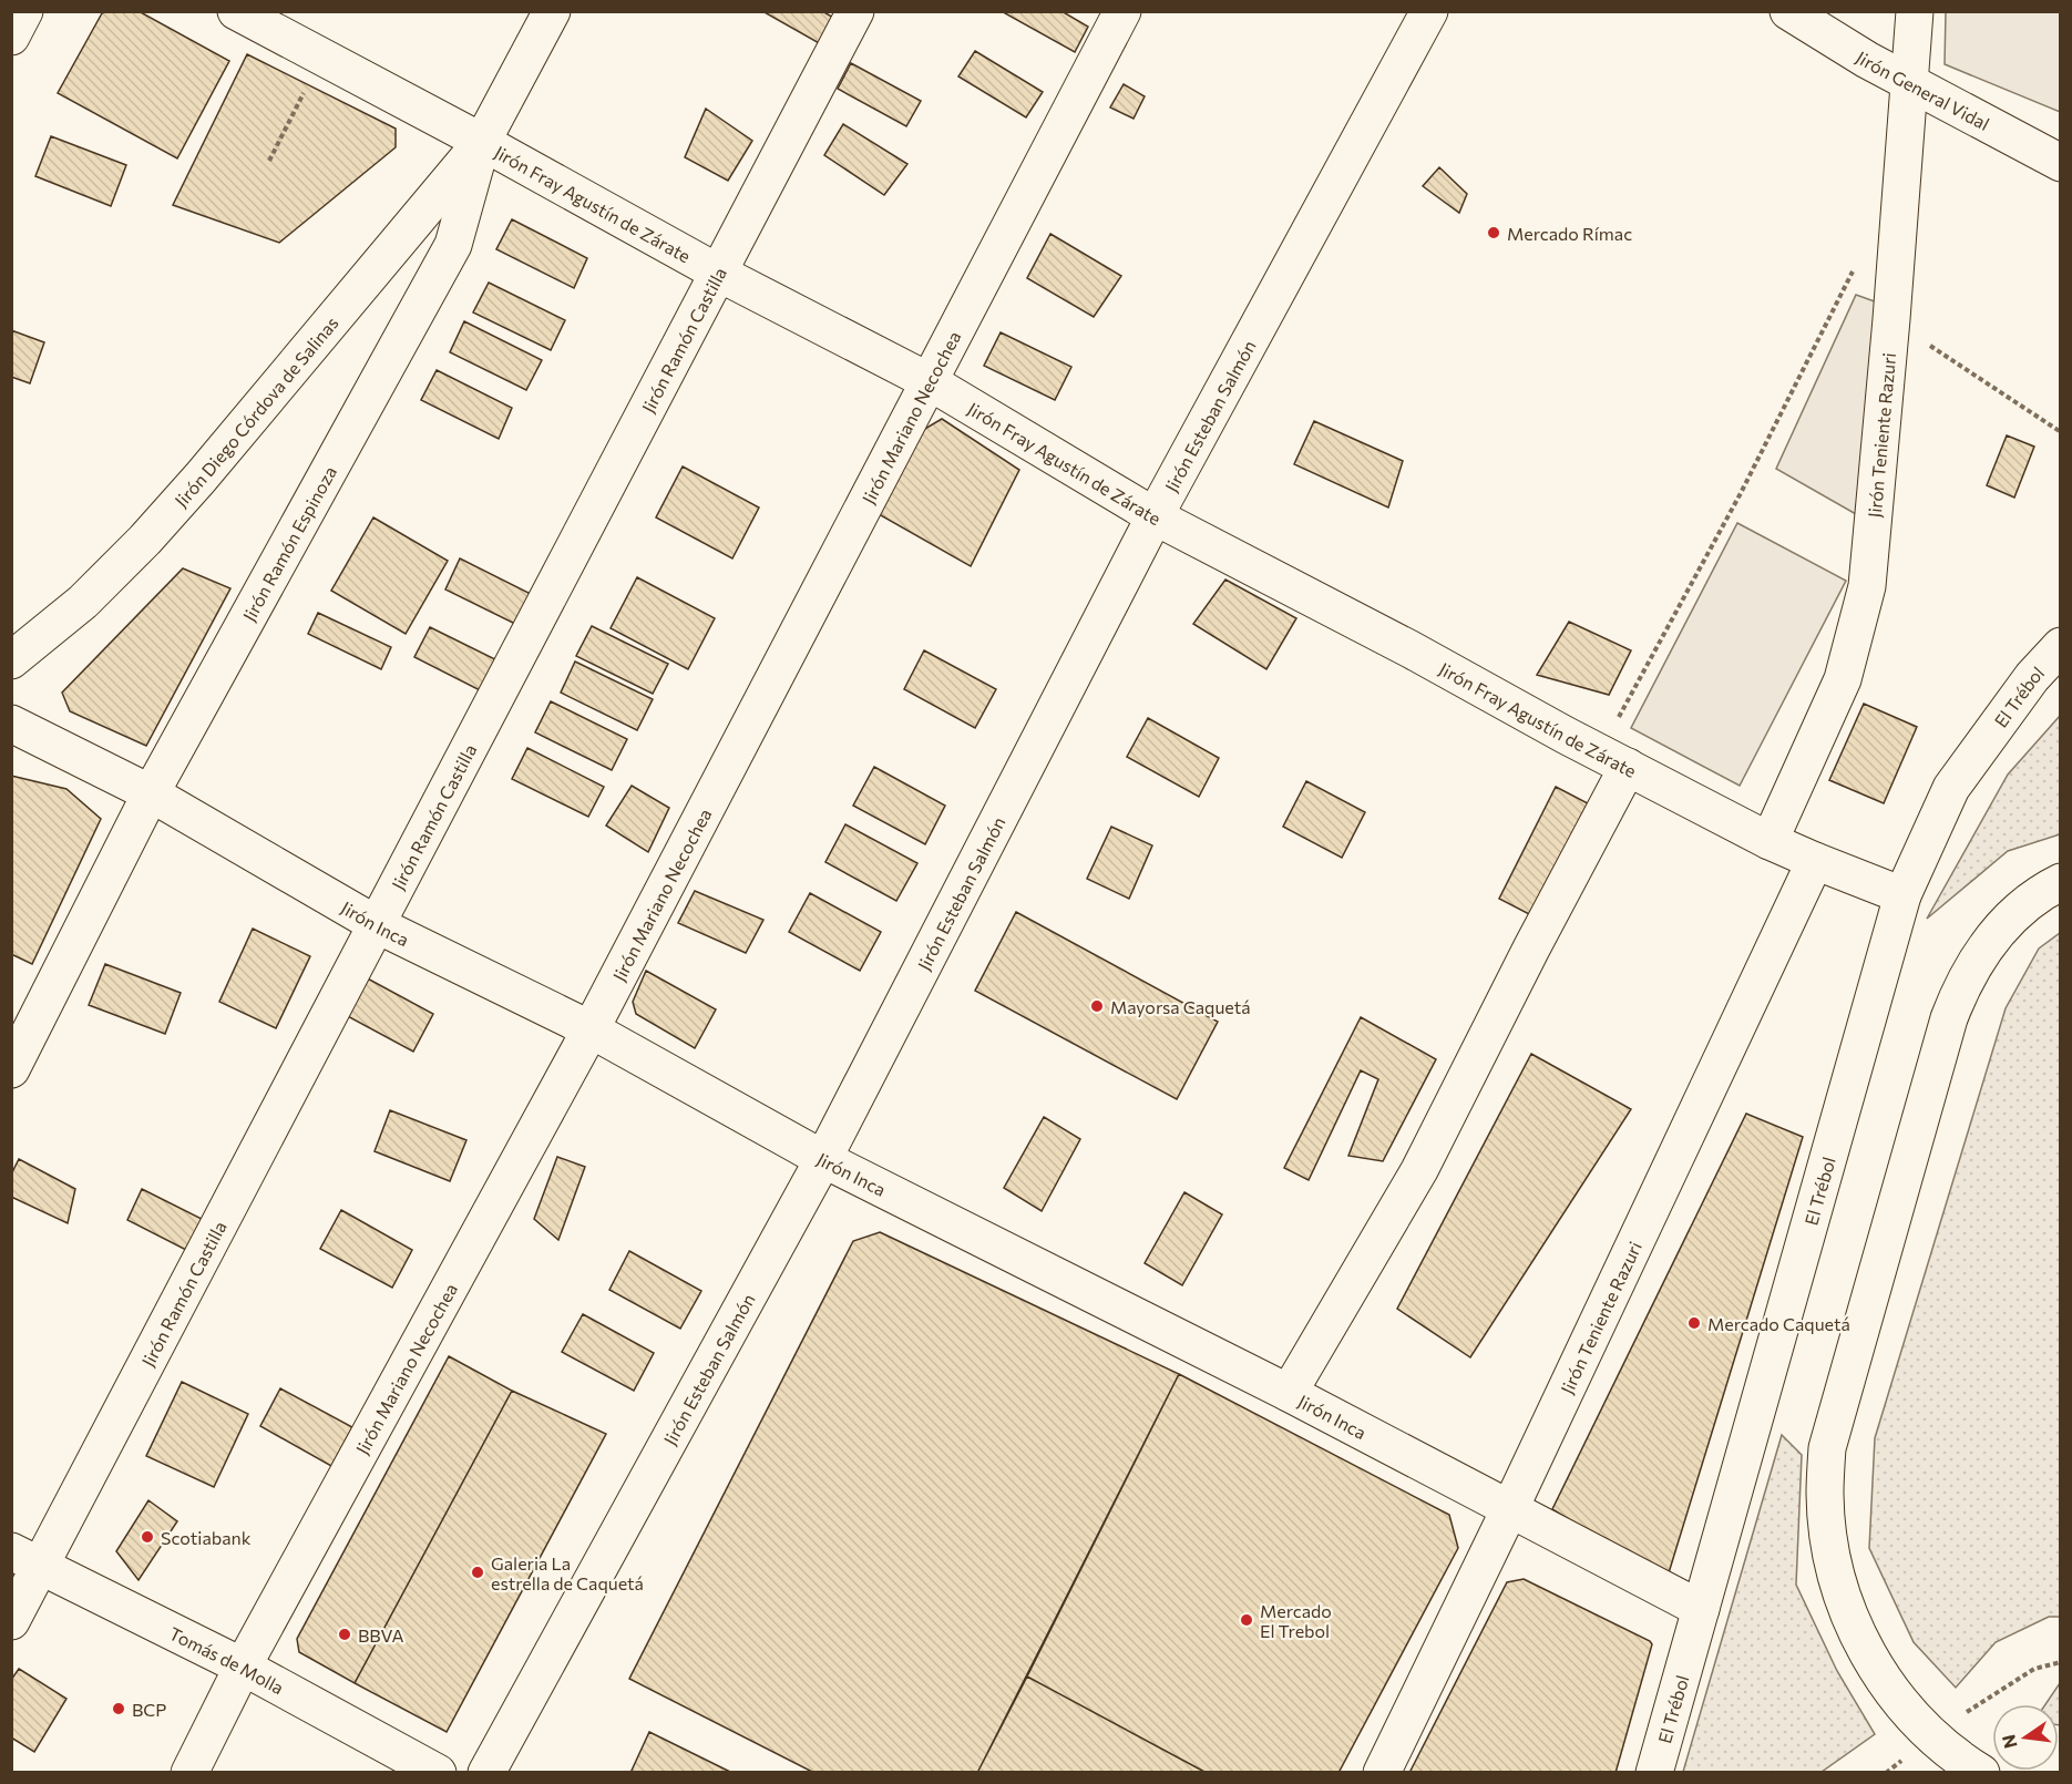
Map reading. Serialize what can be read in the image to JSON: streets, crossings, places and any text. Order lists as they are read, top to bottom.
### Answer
{
  "streets": {
    "main road": [
      "Jirón General Vidal",
      "Jirón Fray Agustín de Zárate",
      "Jirón Ramón Castilla",
      "Jirón Diego Córdova de Salinas",
      "Jirón Esteban Salmón",
      "Jirón Mariano Necochea",
      "Jirón Teniente Razuri",
      "Jirón Ramón Espinoza",
      "El Trébol",
      "Jirón Inca",
      "Tomás de Molla"
    ]
  },
  "crossings": [
    ["Jirón General Vidal", "Jirón Teniente Razuri"],
    ["Jirón Fray Agustín de Zárate", "Jirón Ramón Castilla"],
    ["Jirón Fray Agustín de Zárate", "Jirón Diego Córdova de Salinas"],
    ["Jirón Fray Agustín de Zárate", "Jirón Esteban Salmón"],
    ["Jirón Fray Agustín de Zárate", "Jirón Mariano Necochea"],
    ["Jirón Fray Agustín de Zárate", "Jirón Teniente Razuri"],
    ["Jirón Fray Agustín de Zárate", "Jirón Ramón Espinoza"],
    ["Jirón Fray Agustín de Zárate", "El Trébol"],
    ["Jirón Ramón Castilla", "Jirón Inca"],
    ["Jirón Ramón Castilla", "Tomás de Molla"],
    ["Jirón Diego Córdova de Salinas", "Jirón Ramón Espinoza"],
    ["Jirón Esteban Salmón", "Jirón Inca"],
    ["Jirón Mariano Necochea", "Jirón Inca"],
    ["Jirón Mariano Necochea", "Tomás de Molla"],
    ["Jirón Teniente Razuri", "Jirón Inca"],
    ["Jirón Ramón Espinoza", "Jirón Inca"],
    ["El Trébol", "Jirón Inca"]
  ],
  "places": [
    "Mercado Rímac",
    "Mayorsa Caquetá",
    "Mercado Caquetá",
    "Scotiabank",
    "Galeria La estrella de Caquetá",
    "Mercado El Trebol",
    "BBVA",
    "BCP"
  ],
  "north": "left"
}
